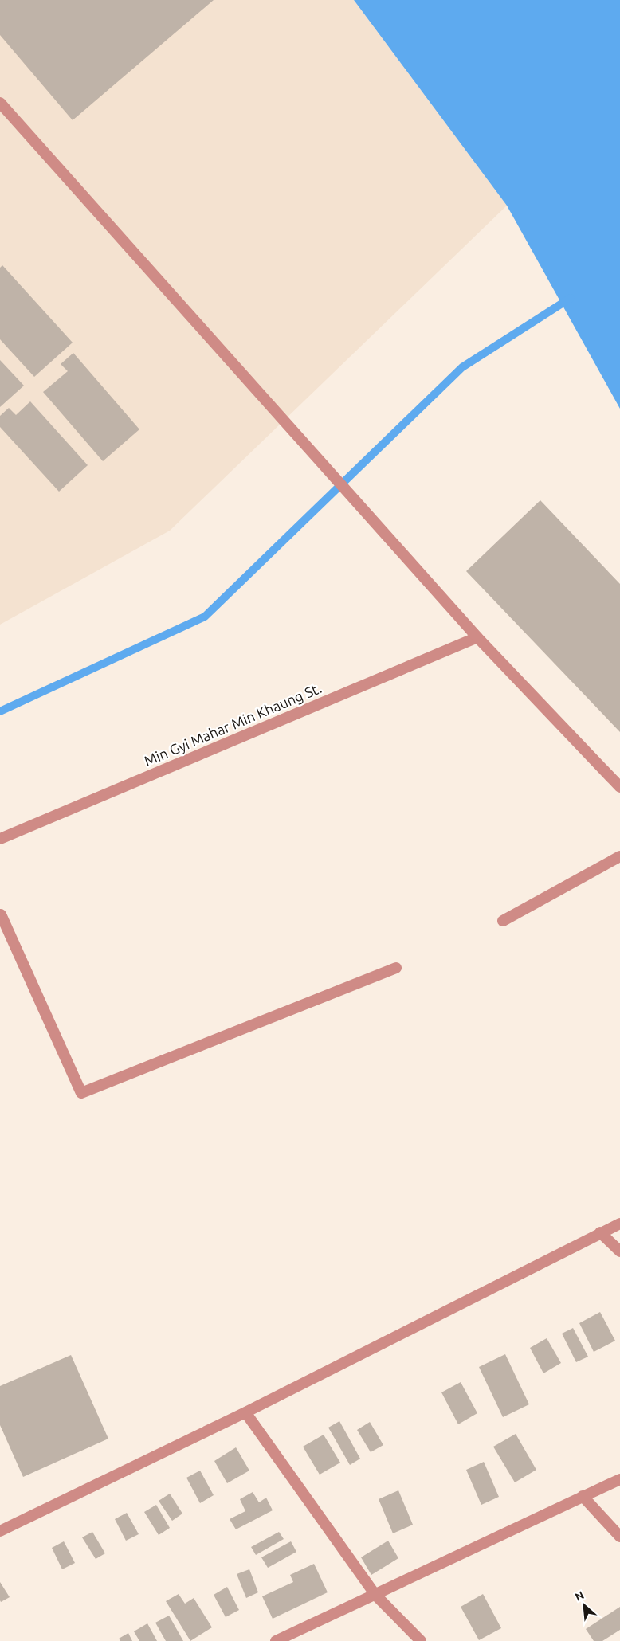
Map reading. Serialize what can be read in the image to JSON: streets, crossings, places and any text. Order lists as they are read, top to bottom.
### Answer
{
  "streets": {
    "street": ["Min Gyi Mahar Min Khaung St."]
  },
  "north": "top left"
}
